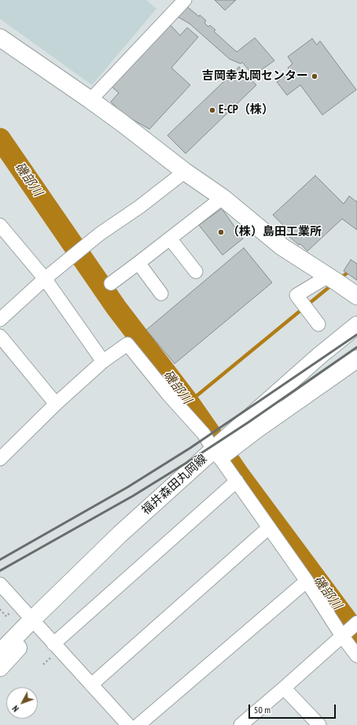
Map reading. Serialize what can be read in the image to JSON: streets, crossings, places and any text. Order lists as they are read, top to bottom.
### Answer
{
  "streets": {
    "main road": ["福井森田丸岡線"]
  },
  "water": ["磯部川"],
  "places": ["吉岡幸丸岡センター", "E-CP（株）", "（株）島田工業所"],
  "scale_bar": "50 m",
  "north": "bottom left"
}
